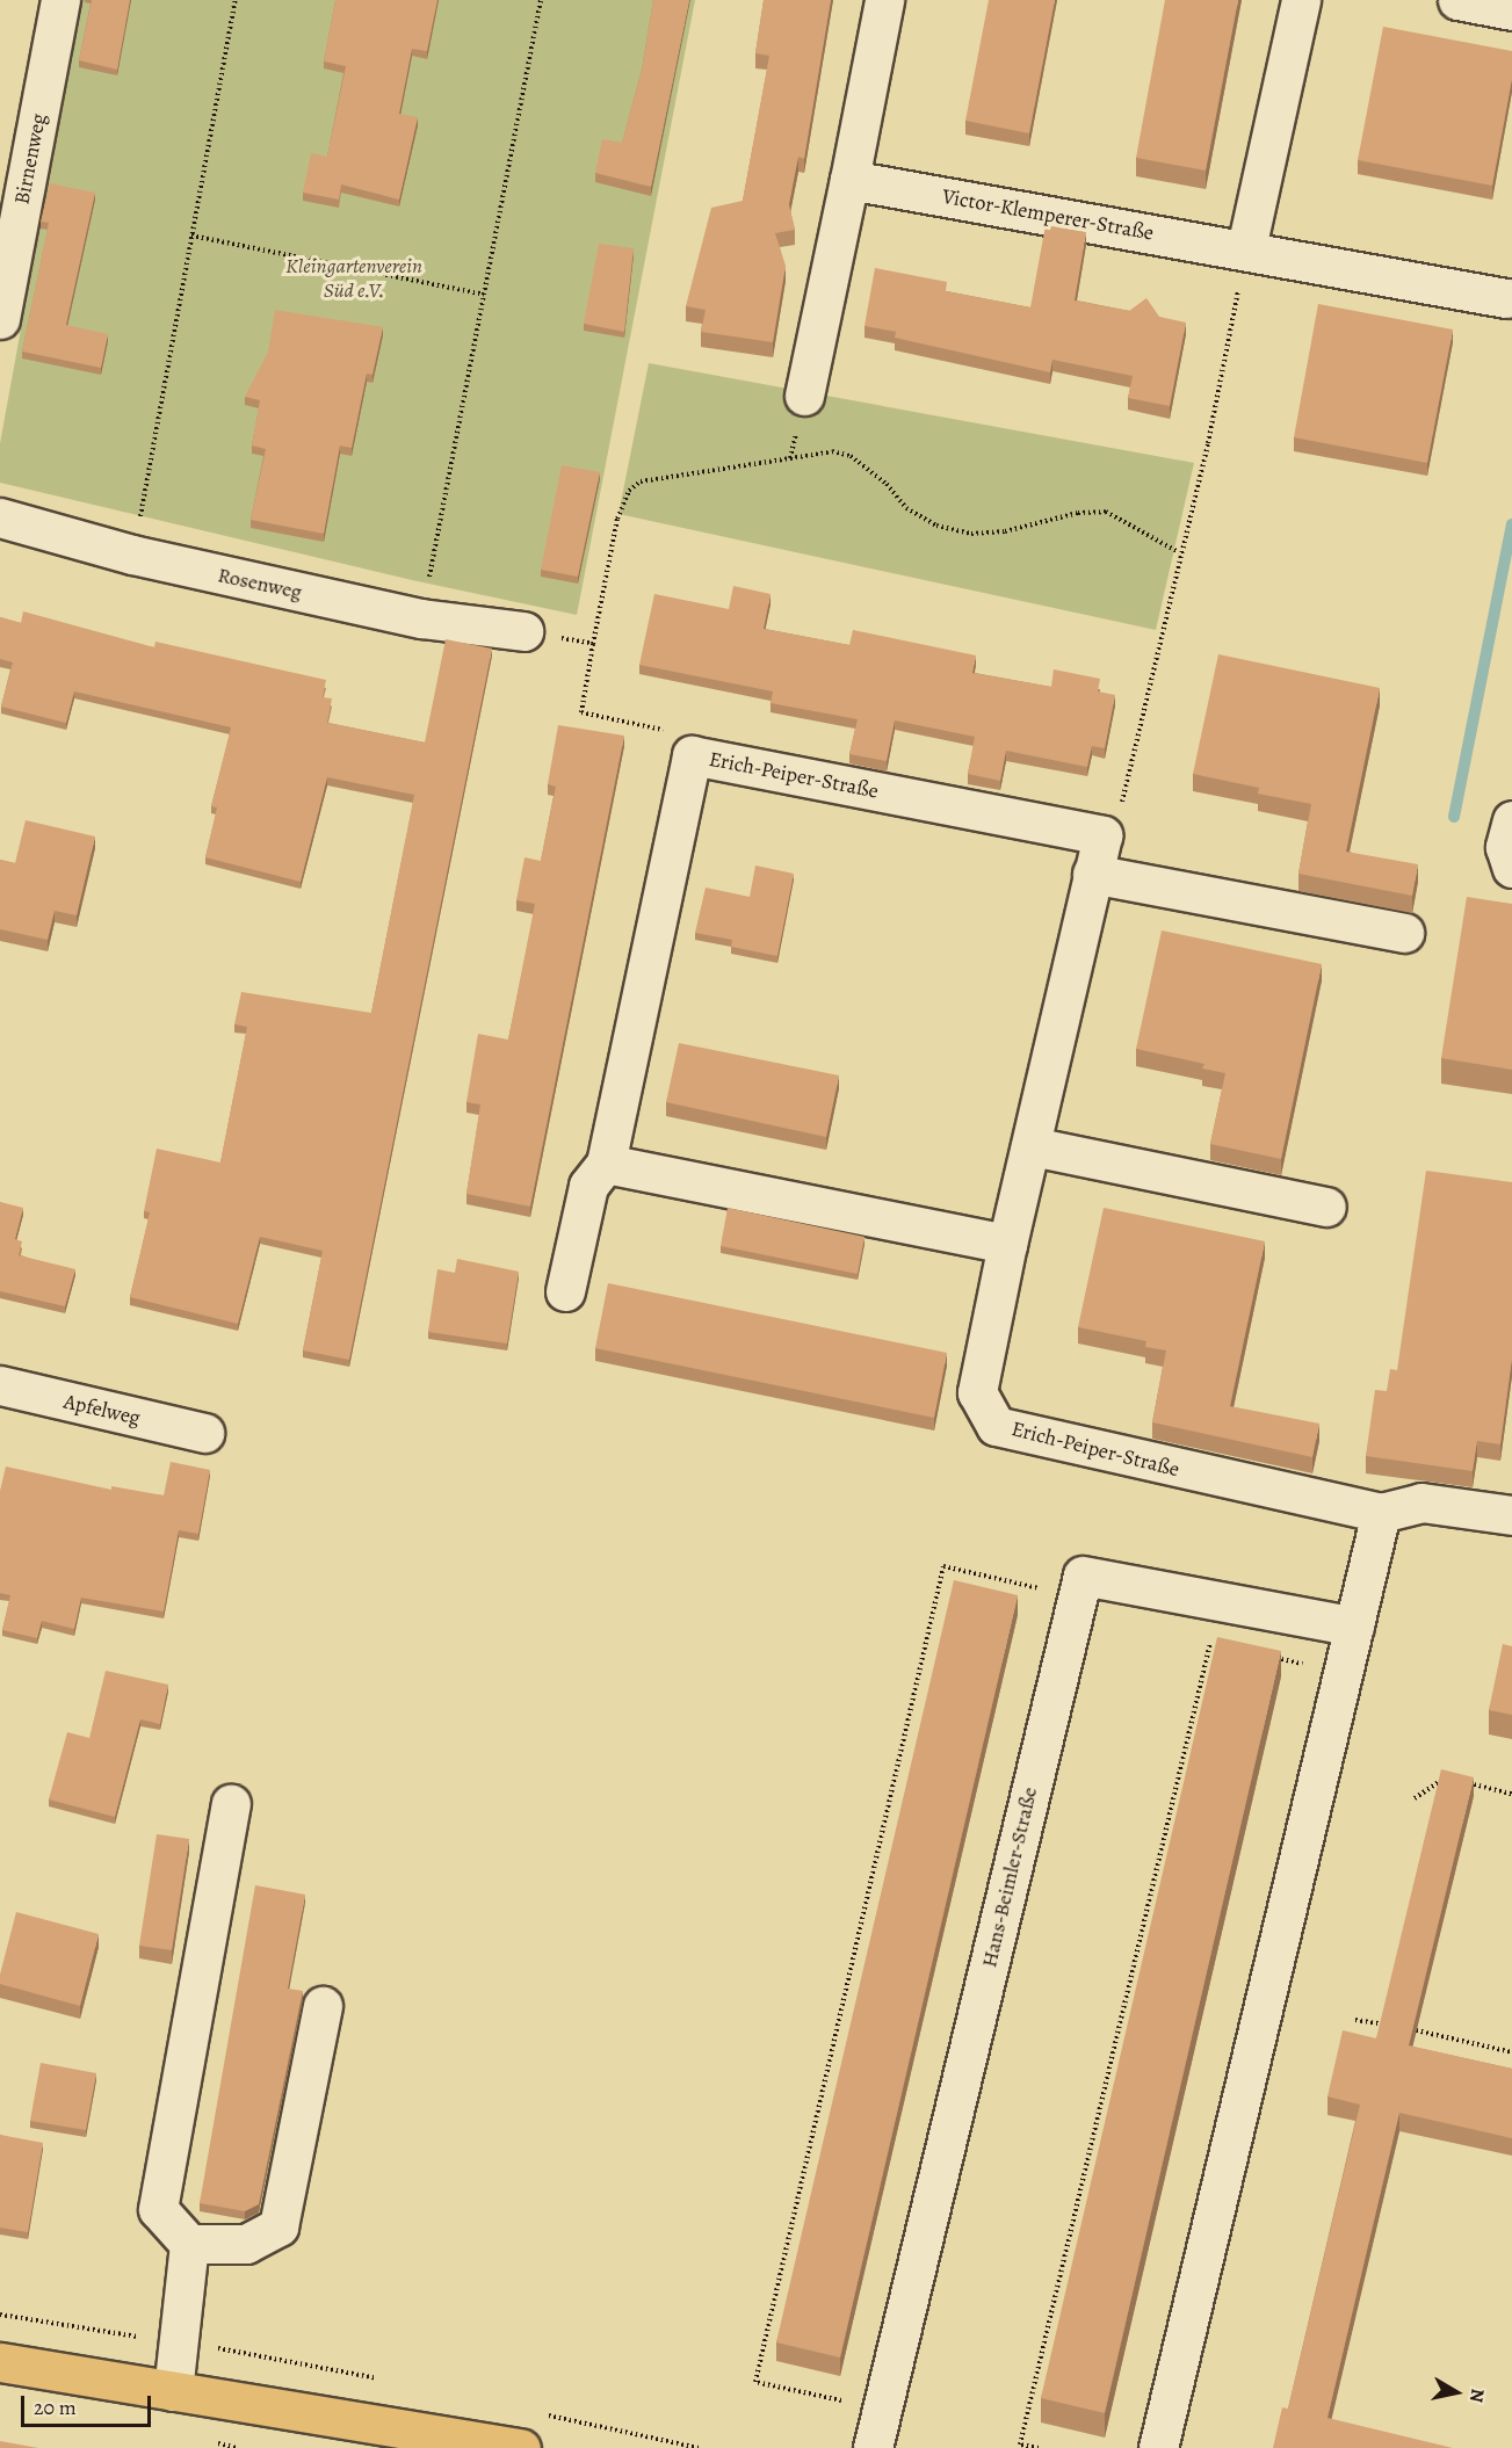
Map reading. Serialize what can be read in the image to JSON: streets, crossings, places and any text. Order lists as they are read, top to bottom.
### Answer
{
  "streets": {
    "street": [
      "Birnenweg",
      "Victor-Klemperer-Straße",
      "Rosenweg",
      "Erich-Peiper-Straße",
      "Apfelweg",
      "Hans-Beimler-Straße"
    ]
  },
  "parks": ["Kleingartenverein Süd e.V."],
  "scale_bar": "20 m",
  "north": "right"
}
